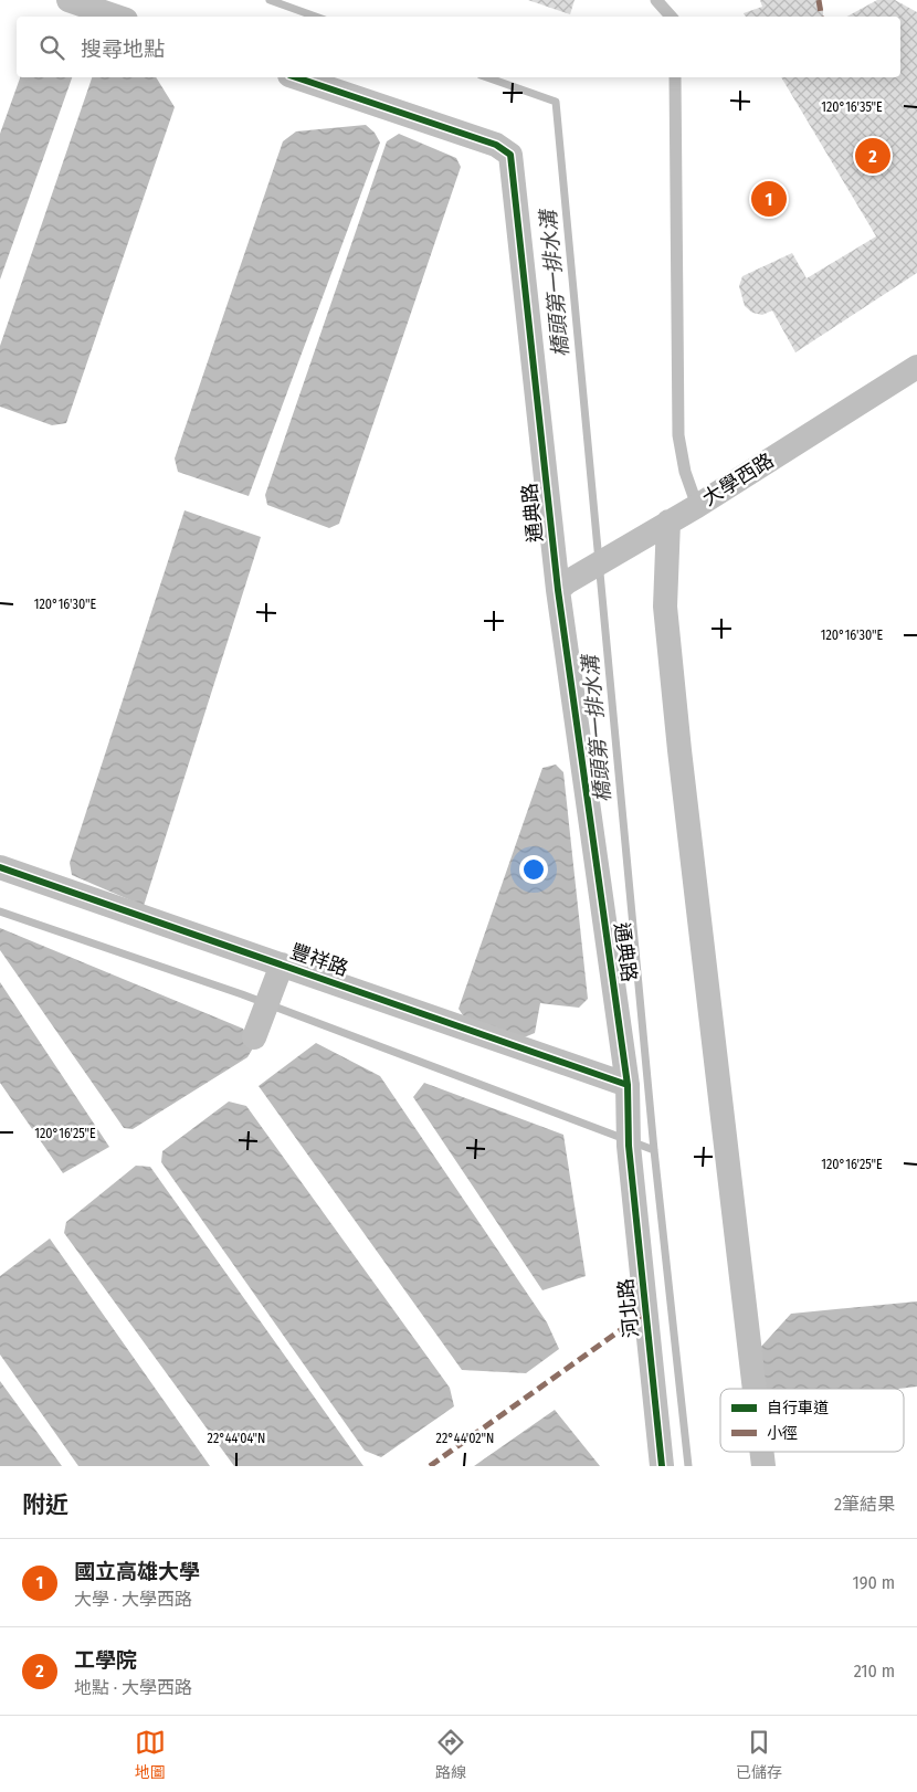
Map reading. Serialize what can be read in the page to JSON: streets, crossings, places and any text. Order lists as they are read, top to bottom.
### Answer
{
  "streets": {
    "street": [
      "大學西路",
      "通典路",
      "豐祥路",
      "河北路"
    ]
  },
  "crossings": [
    ["大學西路", "通典路"],
    ["通典路", "豐祥路"],
    ["通典路", "河北路"]
  ],
  "water": ["橋頭第一排水溝"],
  "legend": ["自行車道", "小徑"],
  "page": {
    "search": "搜尋地點",
    "pins": ["2", "1"],
    "heading": ["附近", "2筆結果"],
    "list": [
      {
        "mark": "1",
        "name": "國立高雄大學",
        "note": "大學 · 大學西路",
        "value": "190 m"
      },
      {
        "mark": "2",
        "name": "工學院",
        "note": "地點 · 大學西路",
        "value": "210 m"
      }
    ],
    "nav": ["地圖", "路線", "已儲存"]
  },
  "coordinates": [
    "120°16'35\"E",
    "120°16'30\"E",
    "120°16'25\"E",
    "22°44'04\"N",
    "22°44'02\"N"
  ]
}
